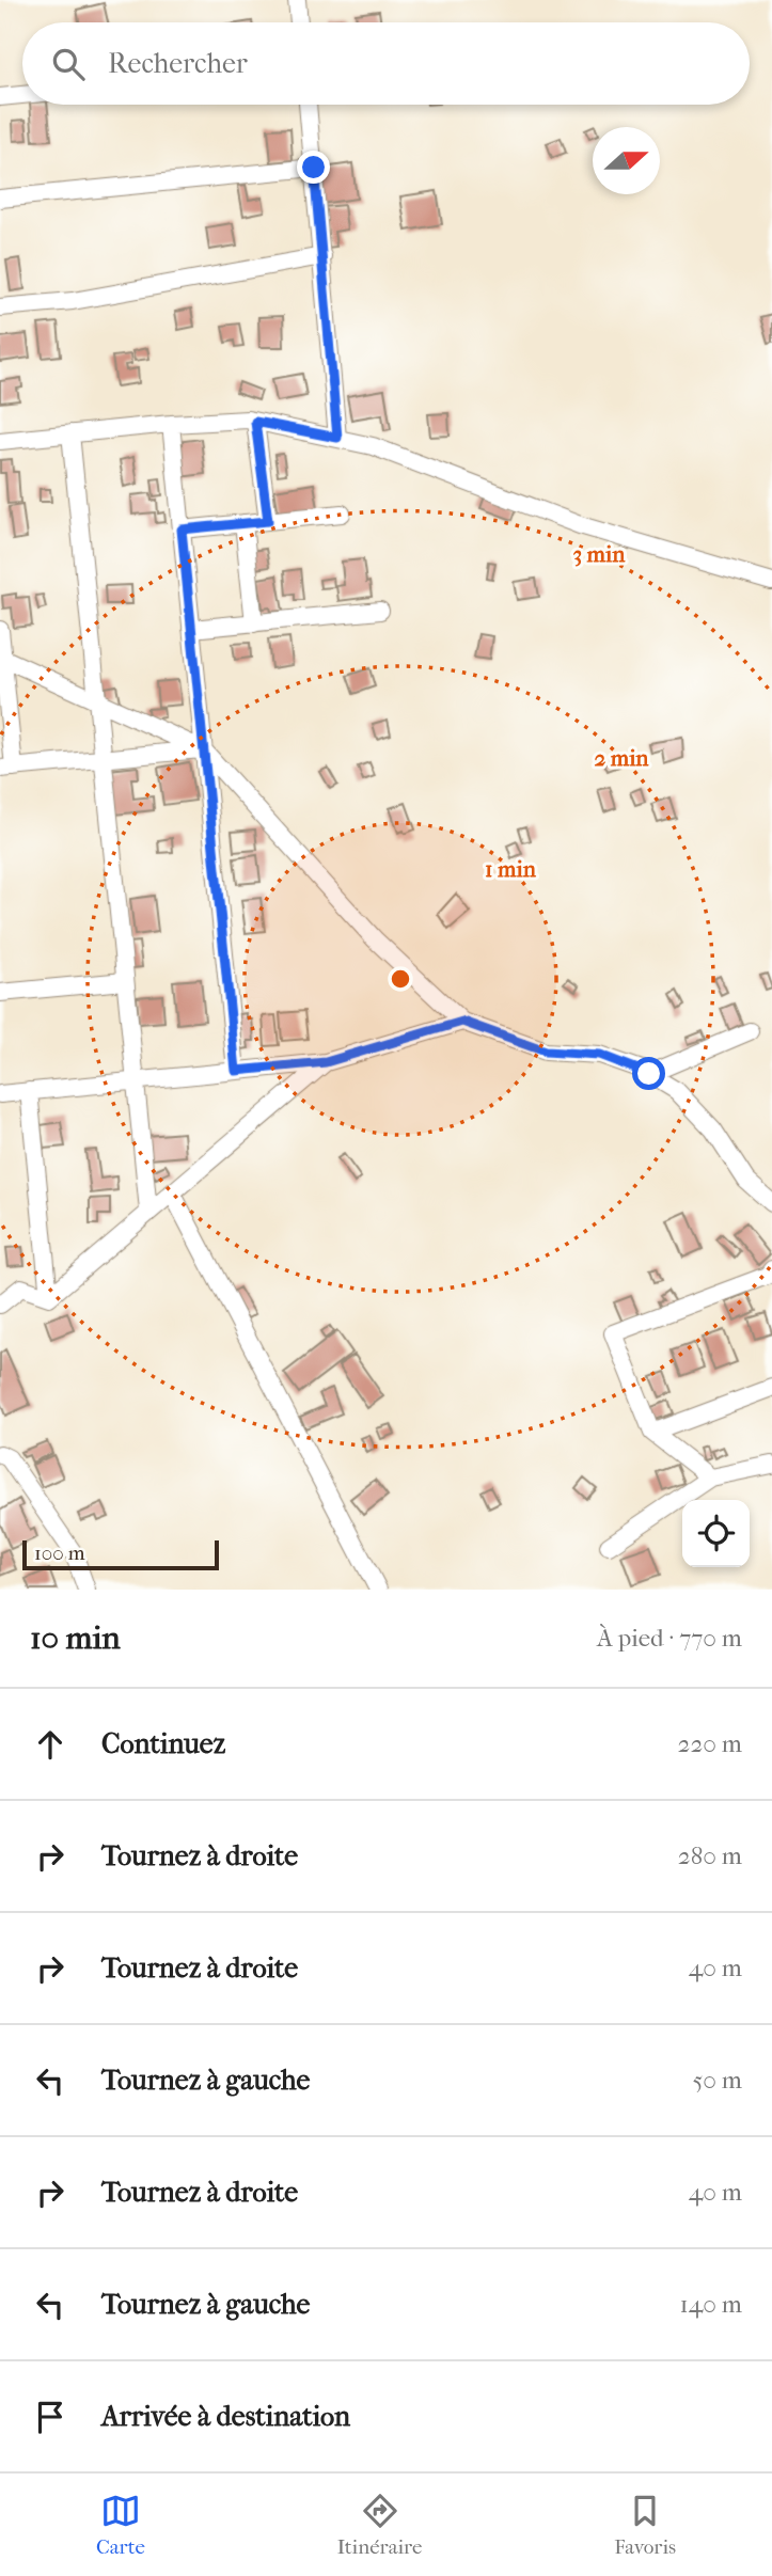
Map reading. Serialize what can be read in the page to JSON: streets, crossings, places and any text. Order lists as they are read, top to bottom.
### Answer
{
  "scale_bar": "100 m",
  "north": "right",
  "page": {
    "search": "Rechercher",
    "scale": "100 m",
    "heading": ["10 min", "À pied · 770 m"],
    "list": [
      ["Continuez", "220 m"],
      ["Tournez à droite", "280 m"],
      ["Tournez à droite", "40 m"],
      ["Tournez à gauche", "50 m"],
      ["Tournez à droite", "40 m"],
      ["Tournez à gauche", "140 m"],
      "Arrivée à destination"
    ],
    "nav": ["Carte", "Itinéraire", "Favoris"]
  },
  "rings": ["3 min", "2 min", "1 min"]
}
